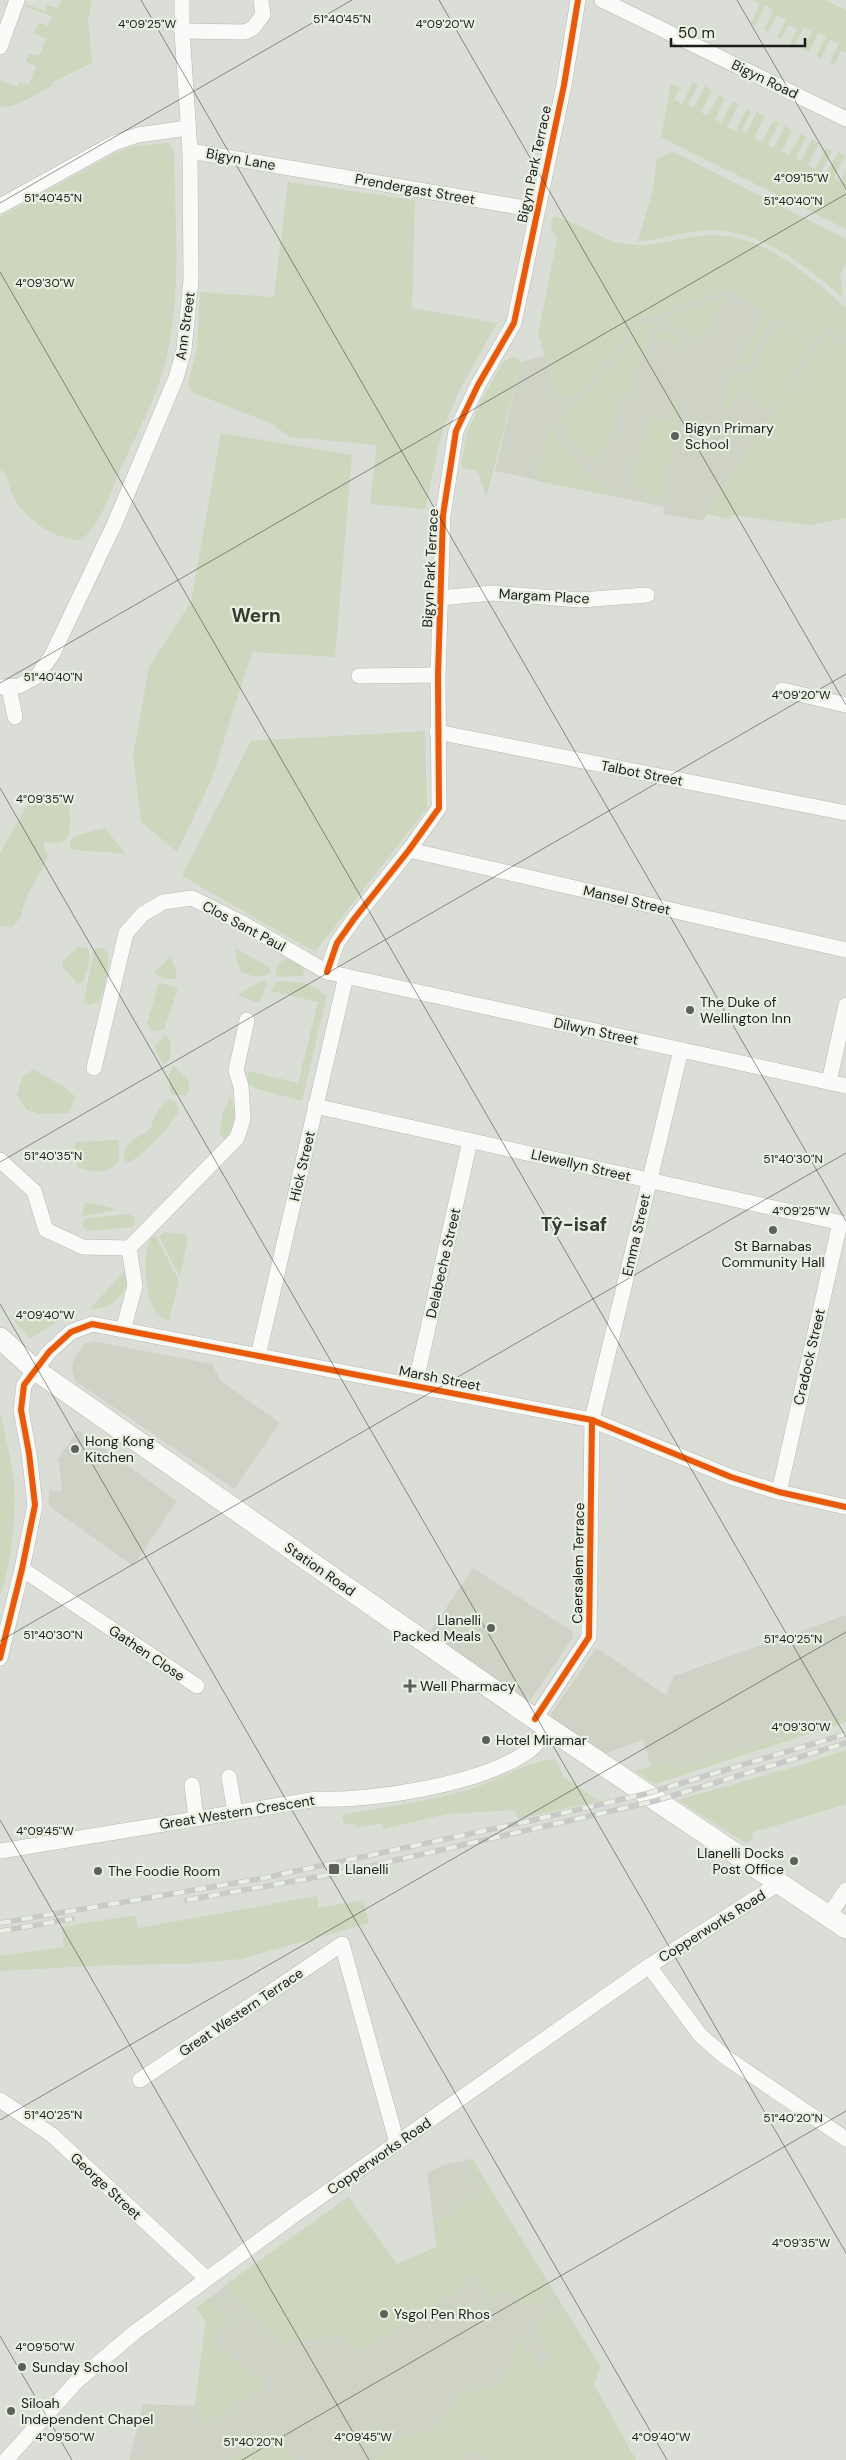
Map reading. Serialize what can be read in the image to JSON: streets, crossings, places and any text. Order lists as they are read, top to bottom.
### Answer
{
  "streets": {
    "main road": ["Station Road"],
    "street": [
      "Bigyn Road",
      "Bigyn Lane",
      "Bigyn Park Terrace",
      "Prendergast Street",
      "Ann Street",
      "Margam Place",
      "Talbot Street",
      "Mansel Street",
      "Clos Sant Paul",
      "Dilwyn Street",
      "Llewellyn Street",
      "Hick Street",
      "Emma Street",
      "Delabeche Street",
      "Cradock Street",
      "Marsh Street",
      "Caersalem Terrace",
      "Gathen Close",
      "Great Western Crescent",
      "Copperworks Road",
      "Great Western Terrace",
      "George Street"
    ]
  },
  "crossings": [
    ["Bigyn Lane", "Prendergast Street"],
    ["Bigyn Lane", "Ann Street"],
    ["Bigyn Park Terrace", "Prendergast Street"],
    ["Bigyn Park Terrace", "Margam Place"],
    ["Bigyn Park Terrace", "Talbot Street"],
    ["Bigyn Park Terrace", "Mansel Street"],
    ["Bigyn Park Terrace", "Clos Sant Paul"],
    ["Clos Sant Paul", "Dilwyn Street"],
    ["Clos Sant Paul", "Hick Street"],
    ["Dilwyn Street", "Hick Street"],
    ["Dilwyn Street", "Emma Street"],
    ["Llewellyn Street", "Hick Street"],
    ["Llewellyn Street", "Emma Street"],
    ["Llewellyn Street", "Delabeche Street"],
    ["Llewellyn Street", "Cradock Street"],
    ["Hick Street", "Marsh Street"],
    ["Emma Street", "Marsh Street"],
    ["Emma Street", "Caersalem Terrace"],
    ["Delabeche Street", "Marsh Street"],
    ["Cradock Street", "Marsh Street"],
    ["Marsh Street", "Caersalem Terrace"],
    ["Marsh Street", "Station Road"],
    ["Marsh Street", "Gathen Close"],
    ["Caersalem Terrace", "Station Road"],
    ["Caersalem Terrace", "Great Western Crescent"],
    ["Station Road", "Great Western Crescent"],
    ["Station Road", "Copperworks Road"],
    ["Copperworks Road", "Great Western Terrace"],
    ["Copperworks Road", "George Street"]
  ],
  "districts": ["Wern", "Tŷ-isaf"],
  "places": {
    "other": [
      "Bigyn Primary School",
      "The Duke of Wellington Inn",
      "St Barnabas Community Hall",
      "Hong Kong Kitchen",
      "Llanelli Packed Meals",
      "Hotel Miramar",
      "Llanelli Docks Post Office",
      "The Foodie Room",
      "Ysgol Pen Rhos",
      "Sunday School",
      "Siloah Independent Chapel"
    ],
    "health": ["Well Pharmacy"],
    "transit": ["Llanelli"]
  },
  "scale_bar": "50 m",
  "coordinates": [
    "51°40'45\"N",
    "4°09'25\"W",
    "4°09'20\"W",
    "4°09'15\"W",
    "51°40'40\"N",
    "4°09'30\"W",
    "4°09'35\"W",
    "51°40'35\"N",
    "51°40'30\"N",
    "4°09'40\"W",
    "51°40'25\"N",
    "4°09'45\"W",
    "51°40'20\"N",
    "4°09'50\"W"
  ]
}
